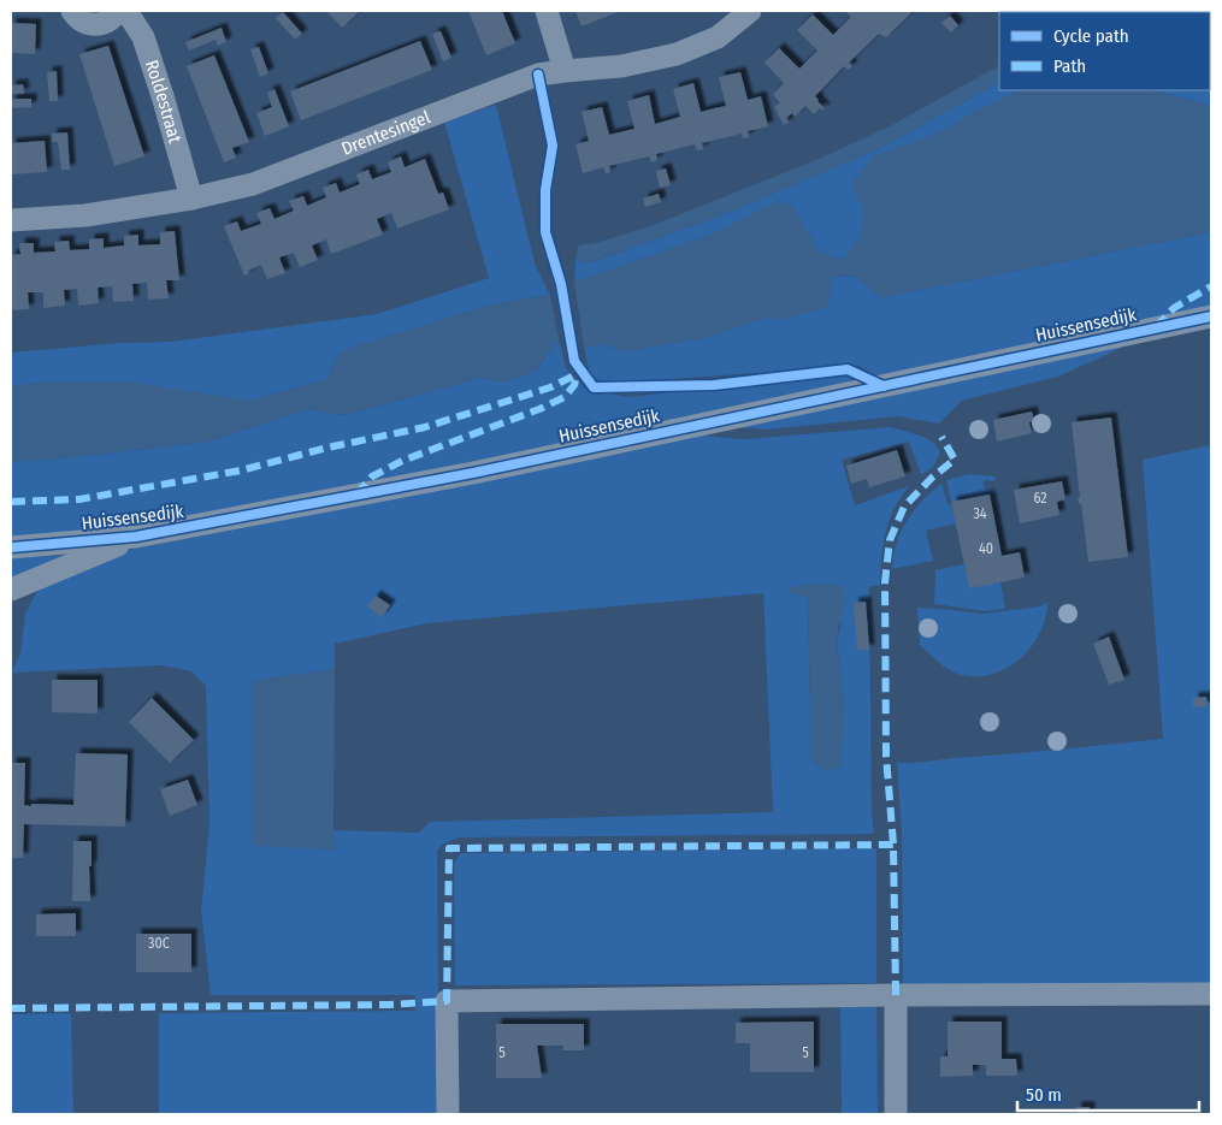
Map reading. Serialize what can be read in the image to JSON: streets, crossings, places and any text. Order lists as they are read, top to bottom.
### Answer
{
  "streets": {
    "street": ["Roldestraat", "Drentesingel", "Huissensedijk"]
  },
  "crossings": [
    ["Roldestraat", "Drentesingel"]
  ],
  "house_numbers": [
    "62",
    "34",
    "40",
    "30C",
    "5",
    "5"
  ],
  "legend": ["Cycle path", "Path"],
  "scale_bar": "50 m"
}
